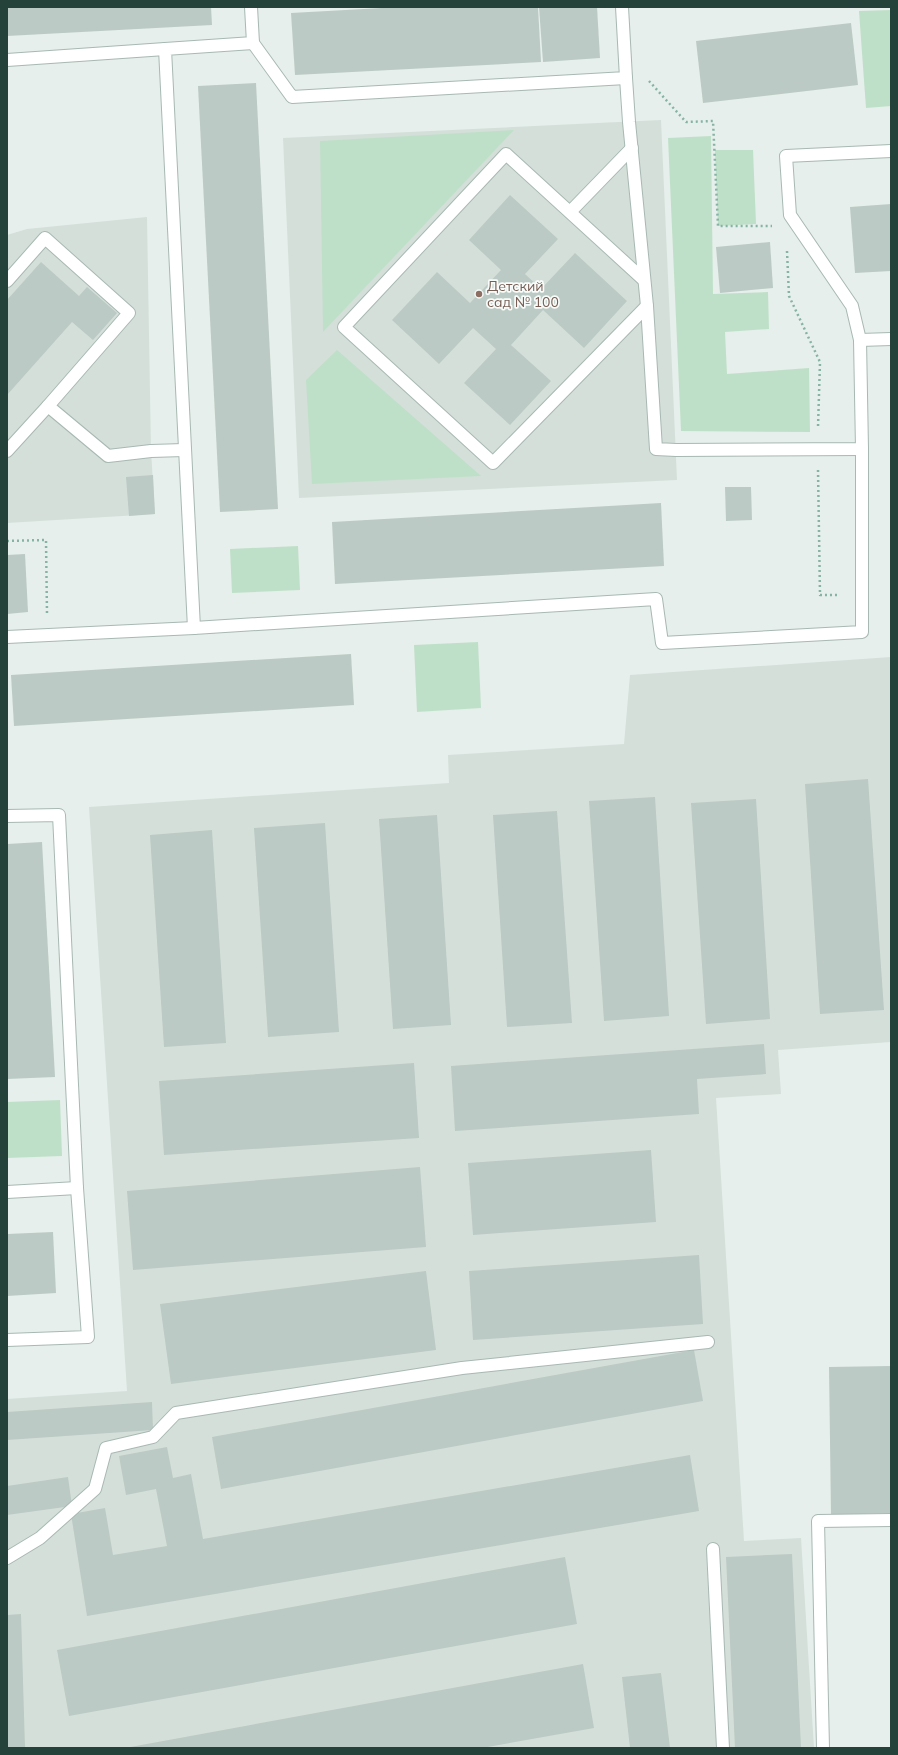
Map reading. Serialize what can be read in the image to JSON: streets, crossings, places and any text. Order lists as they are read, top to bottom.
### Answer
{
  "places": ["Детский сад № 100"]
}
